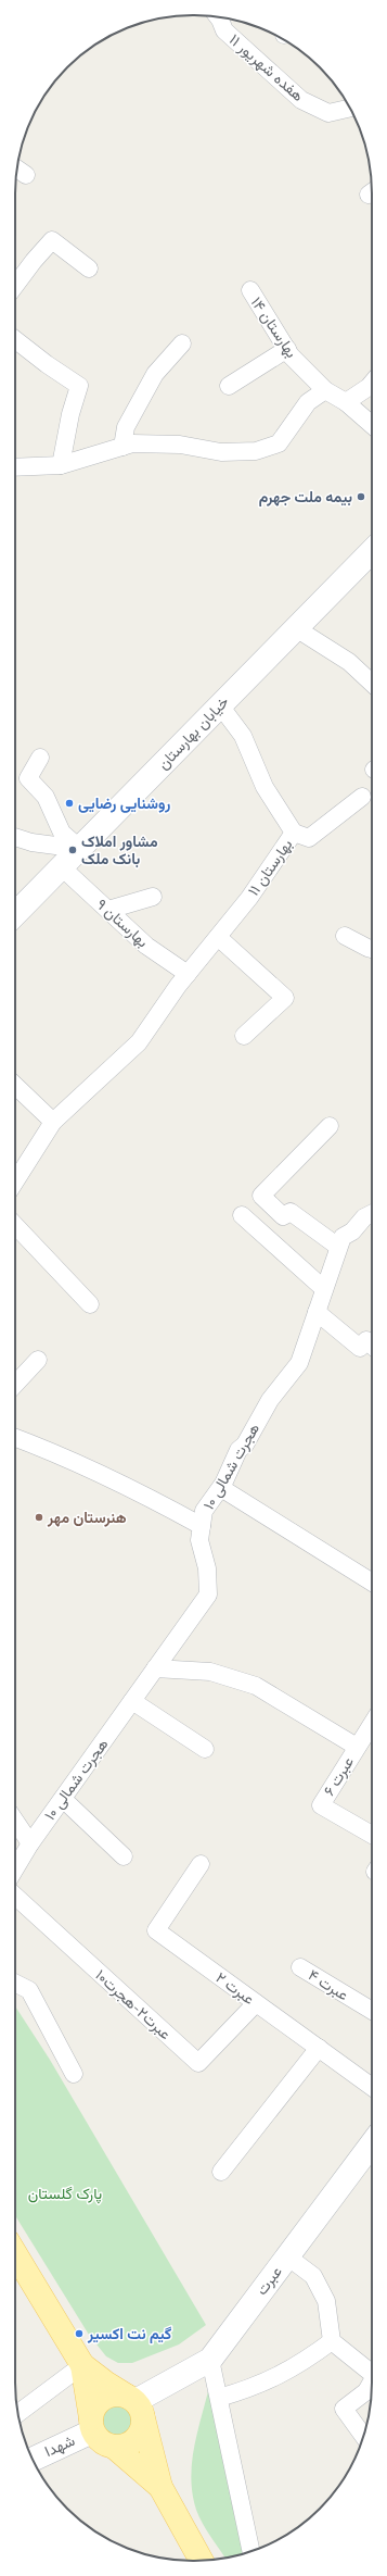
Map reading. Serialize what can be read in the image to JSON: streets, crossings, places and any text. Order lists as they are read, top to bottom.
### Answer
{
  "streets": {
    "main road": ["خیابان بهارستان", "عبرت", "شهدا"],
    "street": [
      "هفده شهریور ۱۱",
      "بهارستان ۱۴",
      "بهارستان ۱۱",
      "بهارستان ۹",
      "هجرت شمالی ۱۰",
      "عبرت ۶",
      "عبرت ۴",
      "عبرت ۲",
      "عبرت۲-هجرت۱۰"
    ]
  },
  "crossings": [
    ["خیابان بهارستان", "بهارستان ۱۱"],
    ["خیابان بهارستان", "بهارستان ۹"],
    ["بهارستان ۱۱", "بهارستان ۹"],
    ["عبرت ۲", "عبرت۲-هجرت۱۰"],
    ["عبرت", "شهدا"]
  ],
  "parks": ["پارک گلستان"],
  "places": [
    "بیمه ملت جهرم",
    "روشنایی رضایی",
    "مشاور املاک بانک ملک",
    "هنرستان مهر",
    "گیم نت اکسیر"
  ]
}
